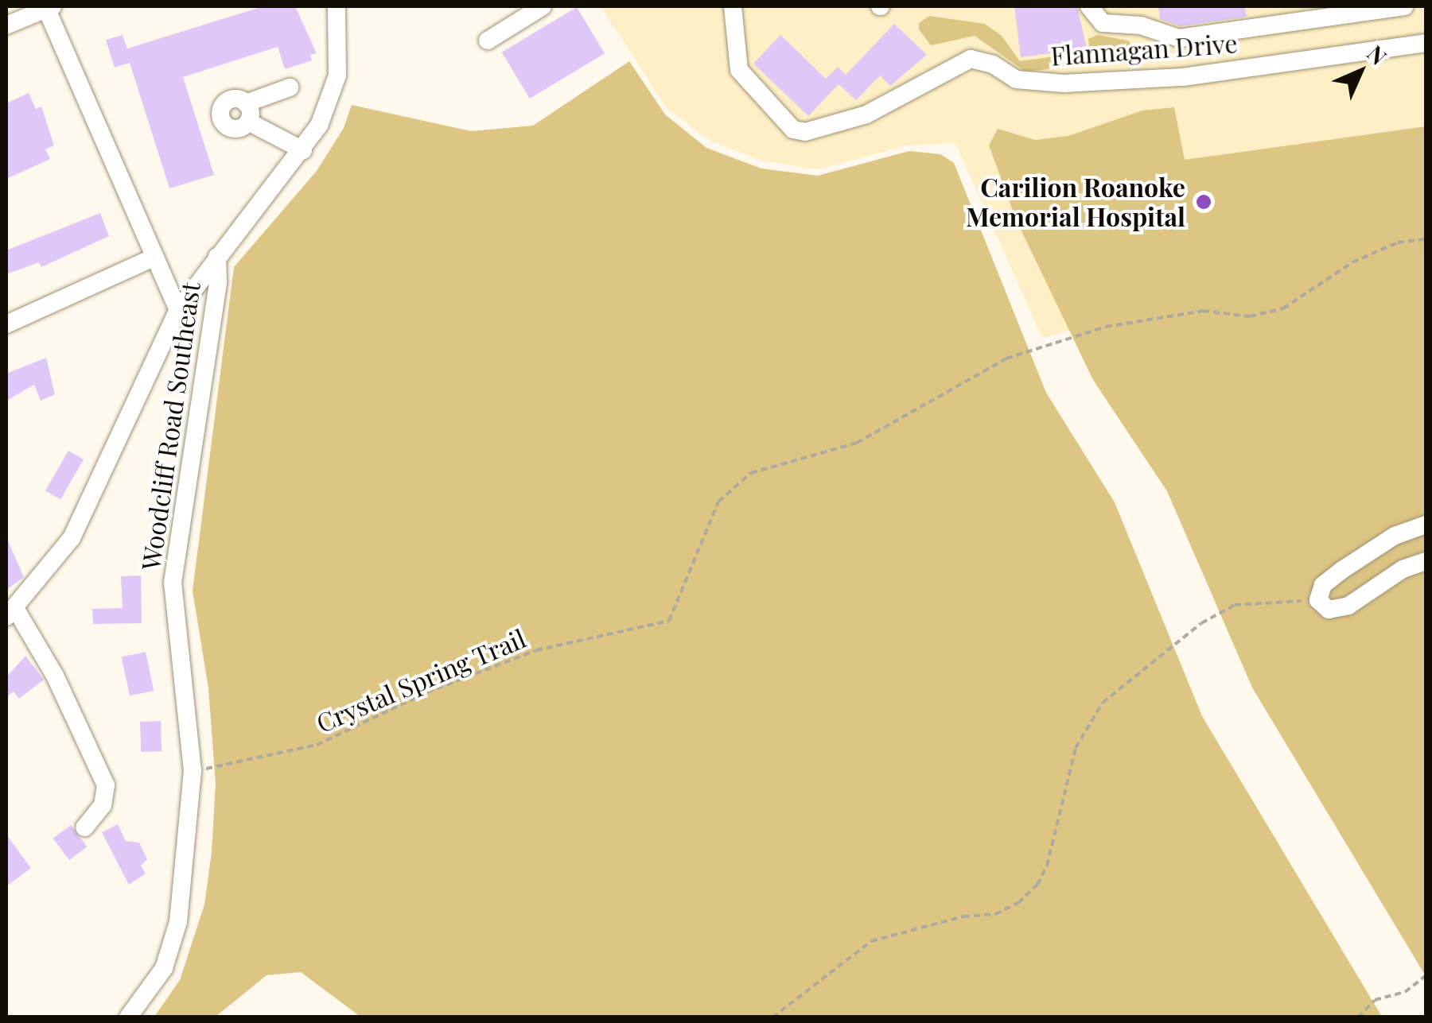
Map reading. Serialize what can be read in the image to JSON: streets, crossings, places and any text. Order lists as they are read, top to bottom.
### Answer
{
  "streets": {
    "street": ["Flannagan Drive", "Woodcliff Road Southeast"],
    "path": ["Crystal Spring Trail"]
  },
  "crossings": [
    ["Woodcliff Road Southeast", "Crystal Spring Trail"]
  ],
  "places": ["Carilion Roanoke Memorial Hospital"],
  "north": "top right"
}
